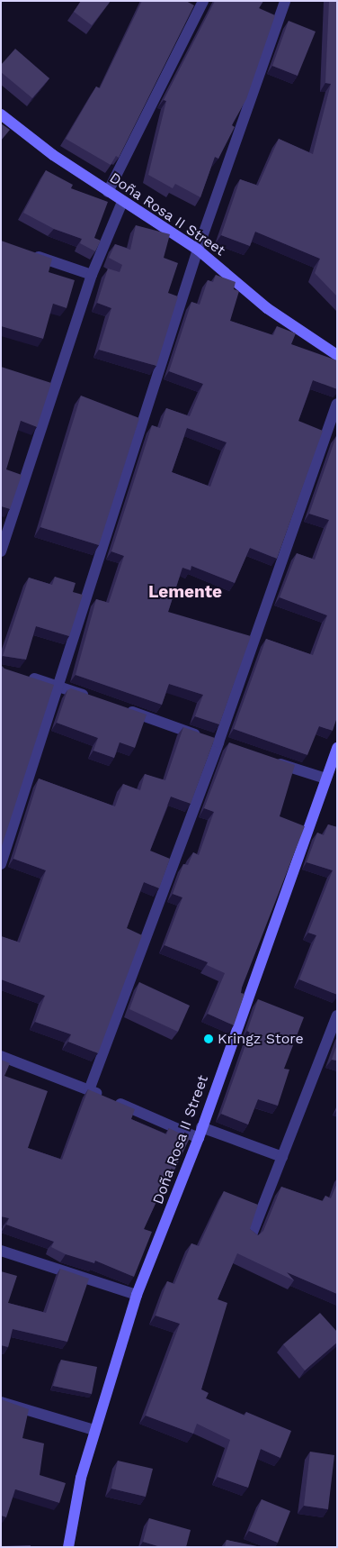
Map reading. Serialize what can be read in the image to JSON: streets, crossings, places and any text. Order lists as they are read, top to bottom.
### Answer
{
  "streets": {
    "main road": ["Doña Rosa II Street"]
  },
  "districts": ["Lemente"],
  "places": ["Kringz Store"]
}
